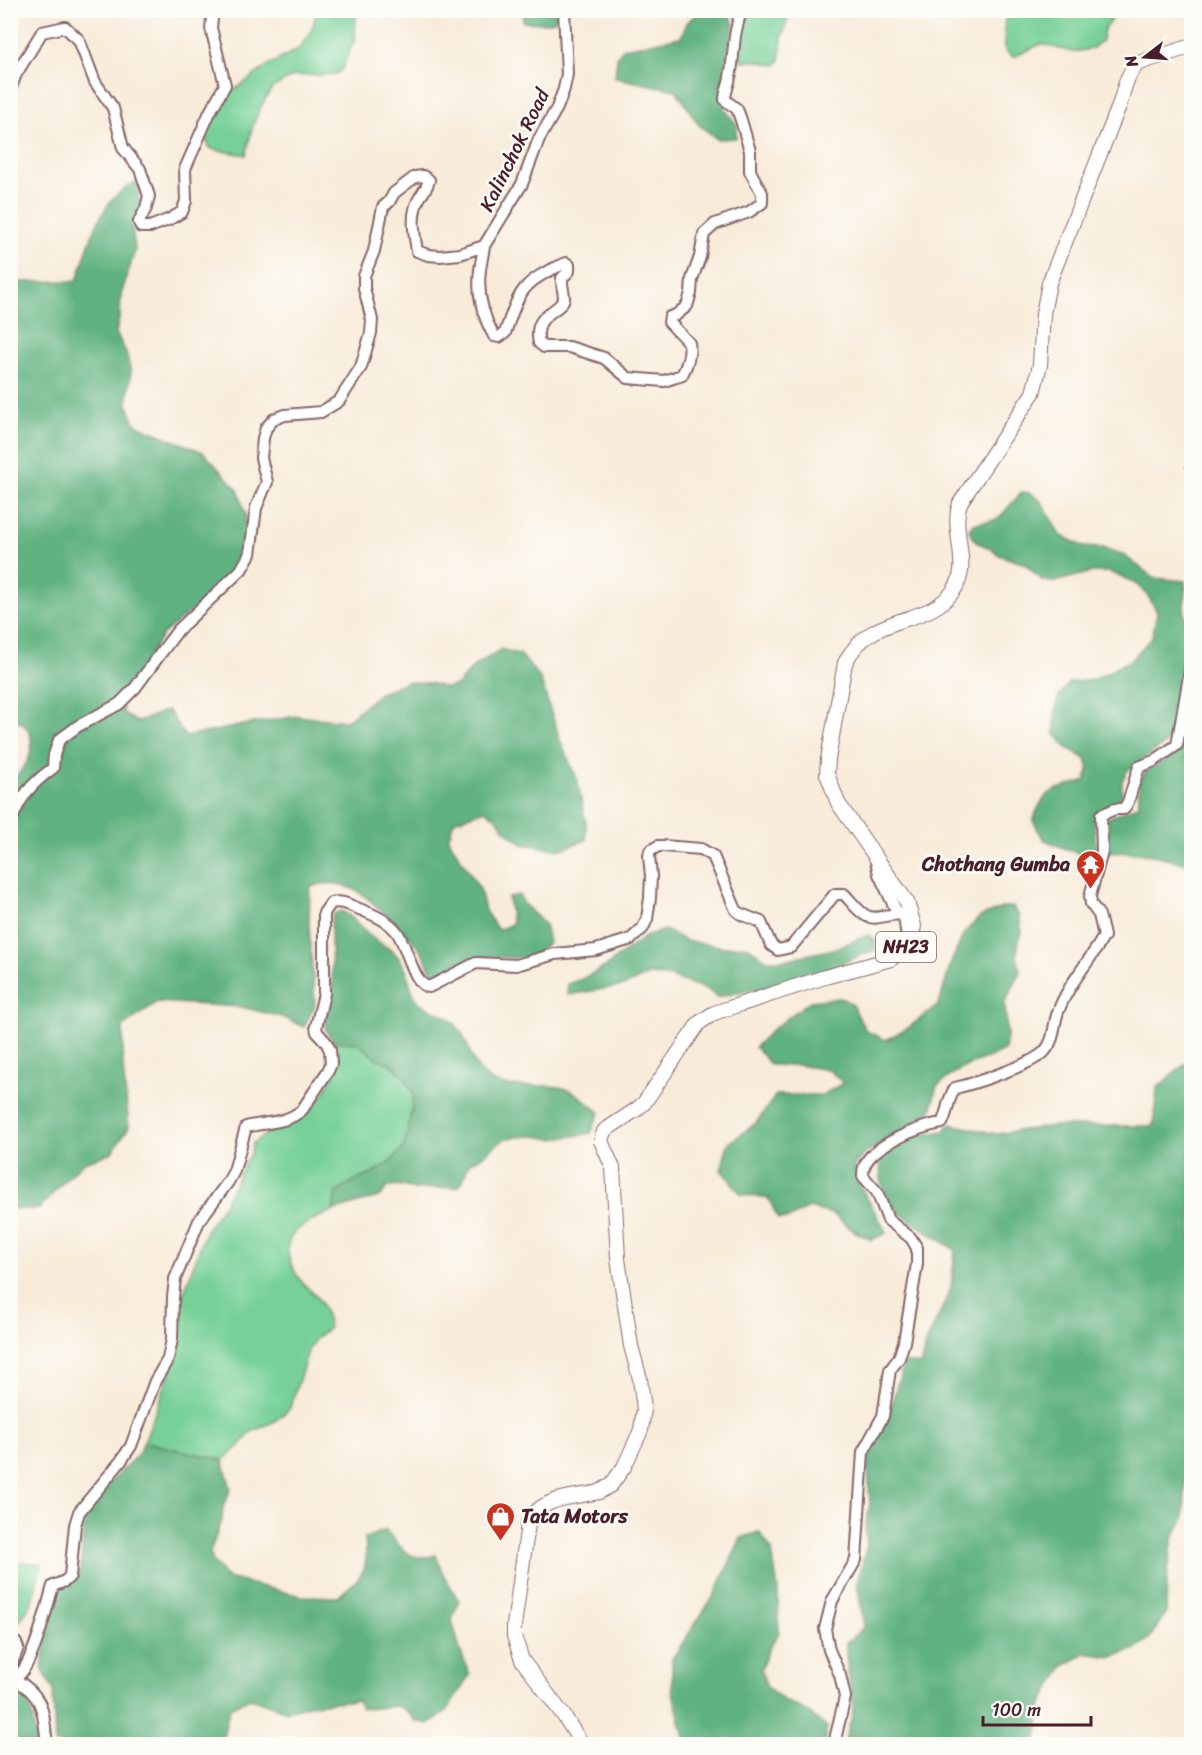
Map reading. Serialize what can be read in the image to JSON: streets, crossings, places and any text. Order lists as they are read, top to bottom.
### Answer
{
  "streets": {
    "main road": ["NH23"],
    "street": ["Kalinchok Road"]
  },
  "places": {
    "temple": ["Chothang Gumba"],
    "shop": ["Tata Motors"]
  },
  "scale_bar": "100 m",
  "north": "left"
}
